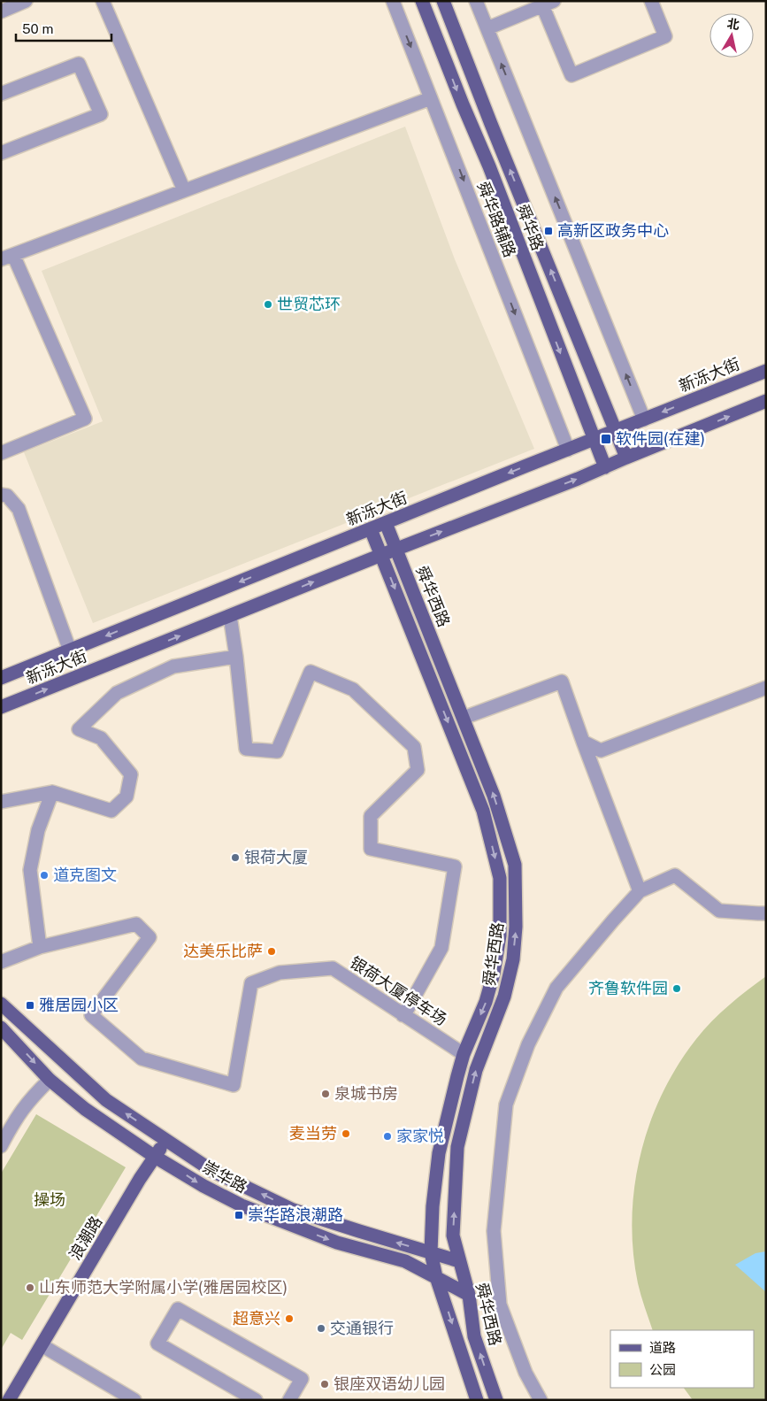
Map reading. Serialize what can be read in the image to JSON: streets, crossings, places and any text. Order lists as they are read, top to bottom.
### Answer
{
  "streets": {
    "main road": [
      "舜华路",
      "新泺大街",
      "舜华西路",
      "崇华路",
      "浪潮路"
    ],
    "street": ["舜华路辅路", "银荷大厦停车场"]
  },
  "crossings": [
    ["舜华路辅路", "新泺大街"],
    ["舜华路", "新泺大街"],
    ["新泺大街", "舜华西路"],
    ["舜华西路", "银荷大厦停车场"],
    ["舜华西路", "崇华路"],
    ["崇华路", "浪潮路"]
  ],
  "parks": ["操场"],
  "places": {
    "transit": [
      "高新区政务中心",
      "软件园(在建)",
      "雅居园小区",
      "崇华路浪潮路"
    ],
    "other": [
      "世贸芯环",
      "银荷大厦",
      "道克图文",
      "达美乐比萨",
      "齐鲁软件园",
      "泉城书房",
      "麦当劳",
      "家家悦",
      "山东师范大学附属小学(雅居园校区)",
      "超意兴",
      "交通银行",
      "银座双语幼儿园"
    ]
  },
  "legend": ["道路", "公园"],
  "scale_bar": "50 m",
  "north": "top"
}
